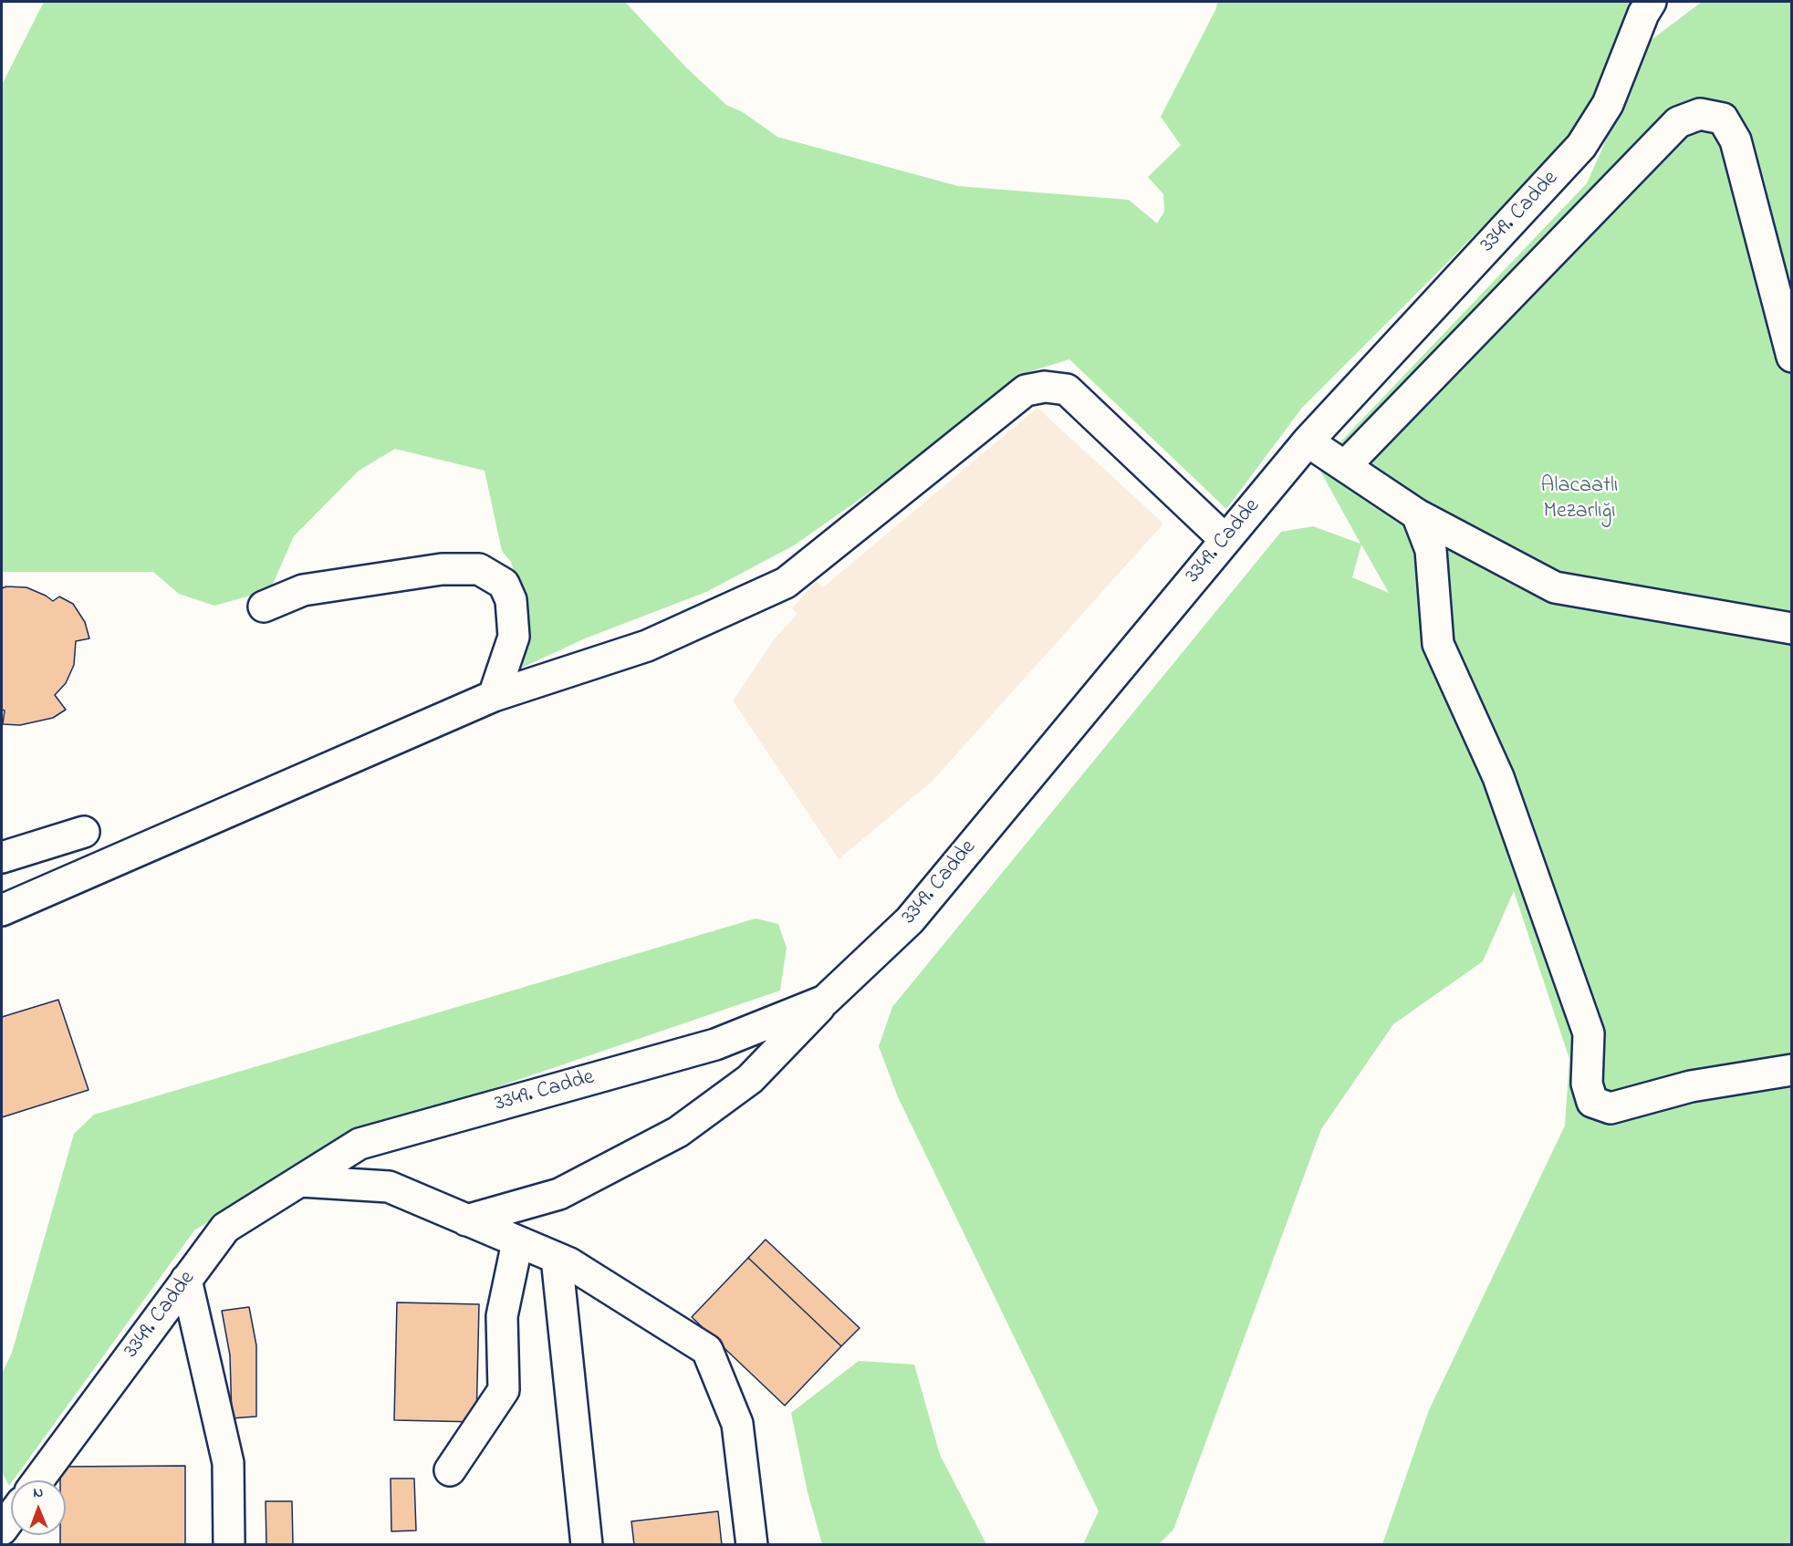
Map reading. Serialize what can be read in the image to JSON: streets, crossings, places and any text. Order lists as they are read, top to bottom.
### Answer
{
  "streets": {
    "street": ["3349. Cadde"]
  },
  "parks": ["Alacaatlı Mezarlığı"],
  "north": "top"
}
